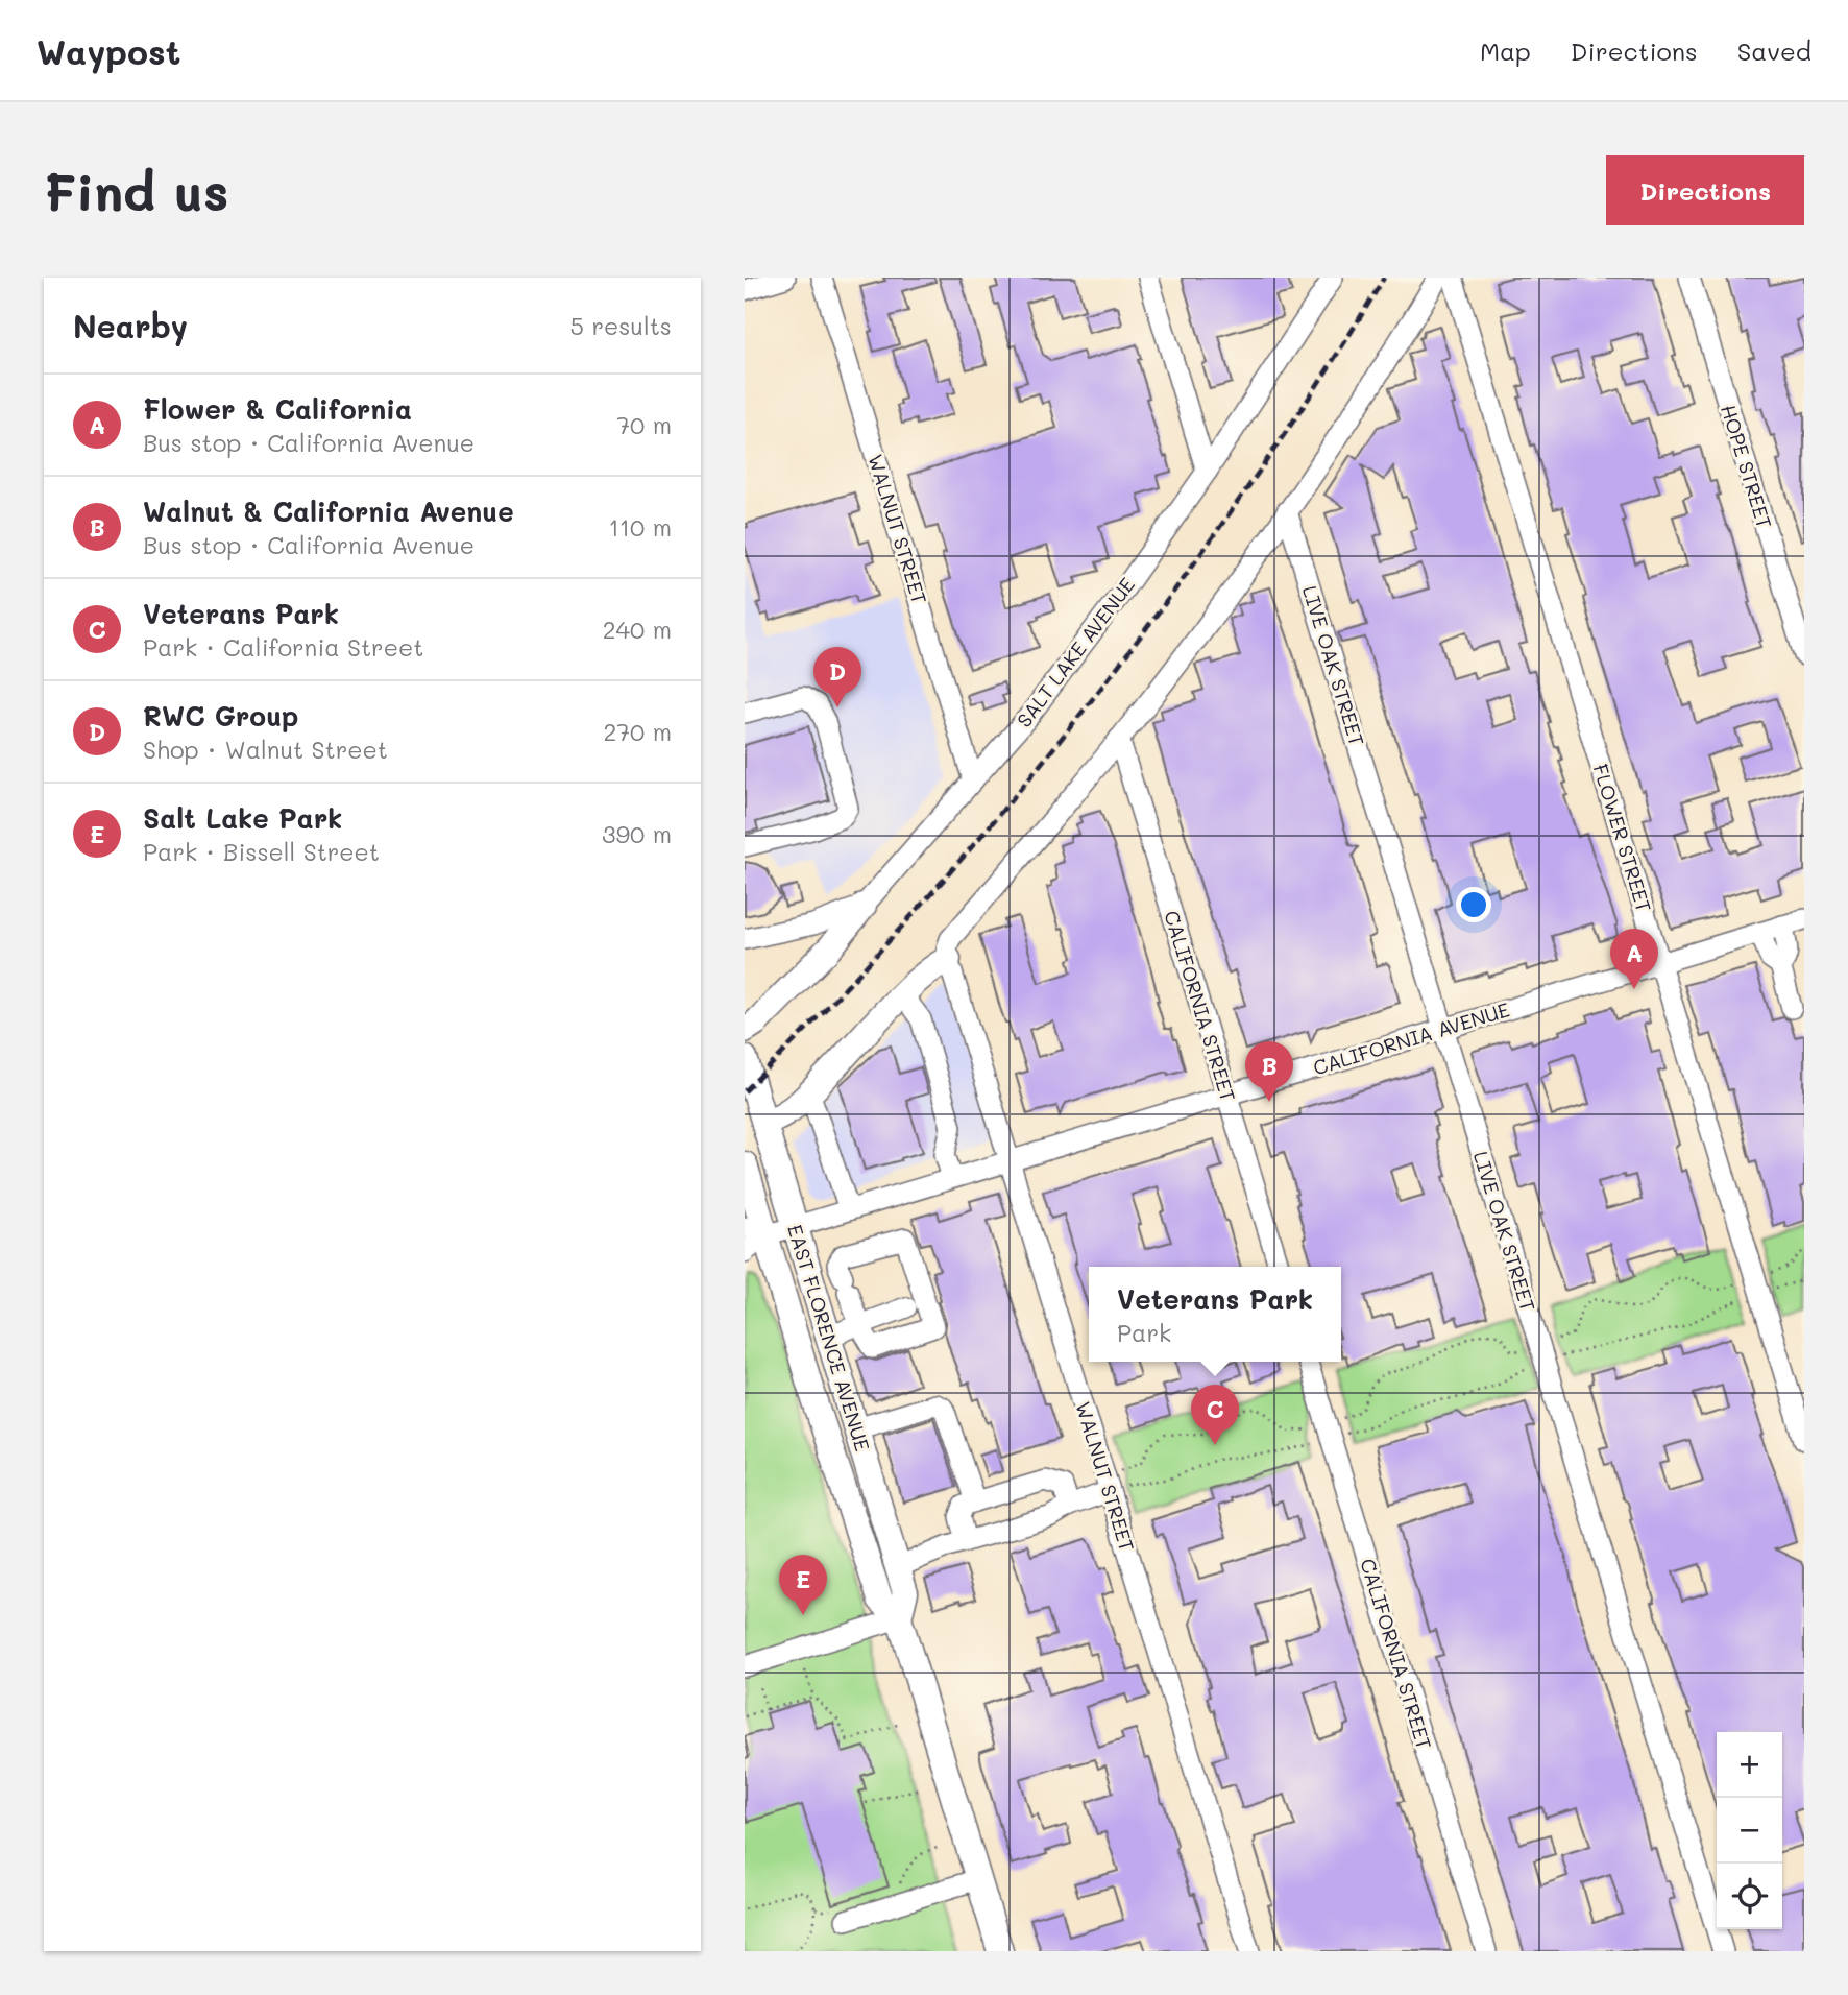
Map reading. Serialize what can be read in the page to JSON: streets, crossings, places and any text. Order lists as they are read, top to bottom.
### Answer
{
  "streets": {
    "main road": ["EAST FLORENCE AVENUE"],
    "street": [
      "HOPE STREET",
      "WALNUT STREET",
      "SALT LAKE AVENUE",
      "LIVE OAK STREET",
      "FLOWER STREET",
      "CALIFORNIA STREET",
      "CALIFORNIA AVENUE"
    ]
  },
  "crossings": [
    ["WALNUT STREET", "SALT LAKE AVENUE"],
    ["WALNUT STREET", "CALIFORNIA AVENUE"],
    ["LIVE OAK STREET", "CALIFORNIA AVENUE"],
    ["FLOWER STREET", "CALIFORNIA AVENUE"],
    ["CALIFORNIA STREET", "CALIFORNIA AVENUE"],
    ["CALIFORNIA AVENUE", "EAST FLORENCE AVENUE"]
  ],
  "page": {
    "header": "Waypost",
    "nav": ["Map", "Directions", "Saved"],
    "buttons": "Directions",
    "title": "Find us",
    "heading": ["Nearby", "5 results"],
    "list": [
      {
        "mark": "A",
        "name": "Flower & California",
        "note": "Bus stop · California Avenue",
        "value": "70 m"
      },
      {
        "mark": "B",
        "name": "Walnut & California Avenue",
        "note": "Bus stop · California Avenue",
        "value": "110 m"
      },
      {
        "mark": "C",
        "name": "Veterans Park",
        "note": "Park · California Street",
        "value": "240 m"
      },
      {
        "mark": "D",
        "name": "RWC Group",
        "note": "Shop · Walnut Street",
        "value": "270 m"
      },
      {
        "mark": "E",
        "name": "Salt Lake Park",
        "note": "Park · Bissell Street",
        "value": "390 m"
      }
    ],
    "pins": [
      "D",
      "A",
      "B",
      "C",
      "E"
    ],
    "popup": ["Veterans Park", "Park"],
    "map_buttons": ["+", "−"]
  }
}
